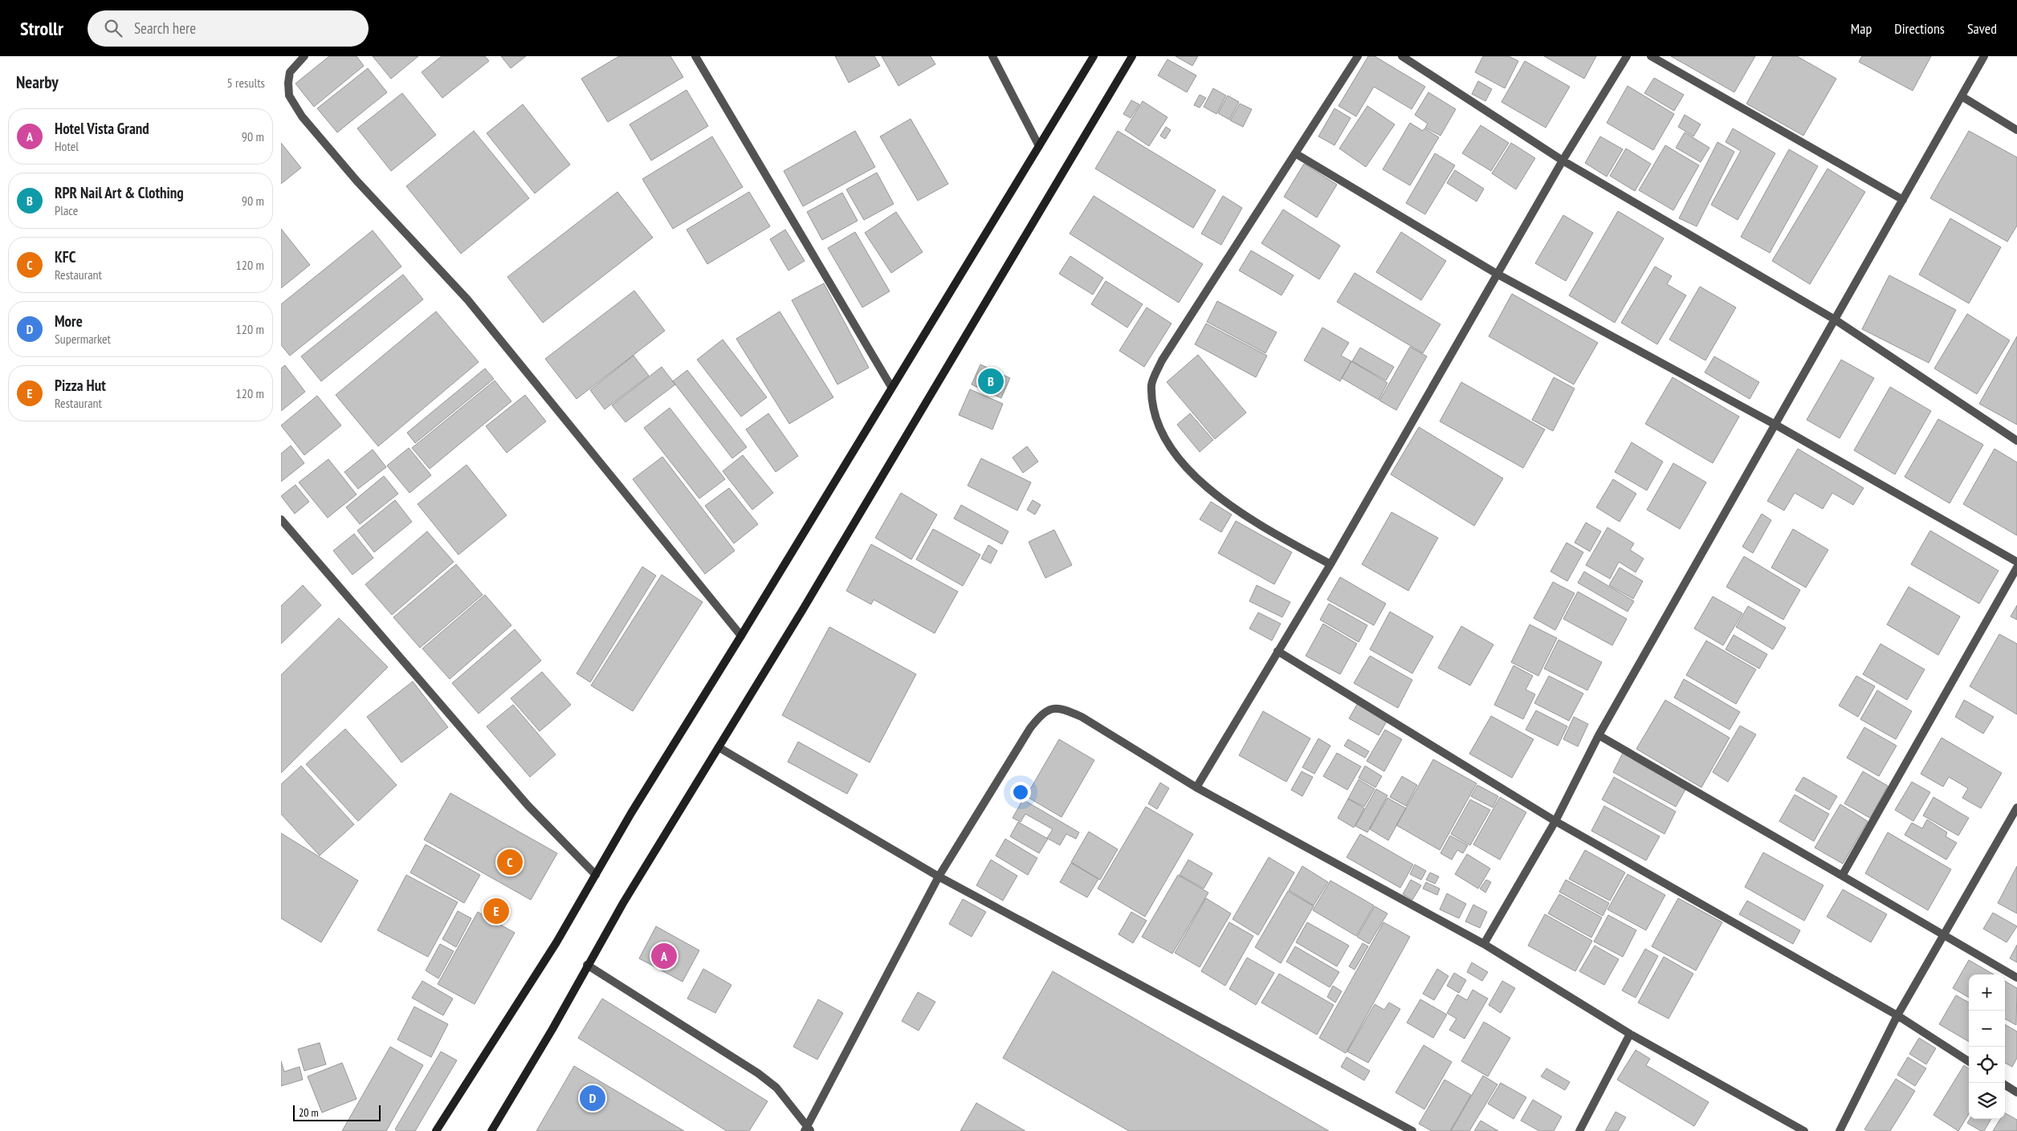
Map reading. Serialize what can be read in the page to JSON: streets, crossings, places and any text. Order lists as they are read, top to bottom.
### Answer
{
  "scale_bar": "20 m",
  "page": {
    "header": "Strollr",
    "search": "Search here",
    "nav": ["Map", "Directions", "Saved"],
    "heading": ["Nearby", "5 results"],
    "list": [
      {
        "mark": "A",
        "name": "Hotel Vista Grand",
        "note": "Hotel",
        "value": "90 m"
      },
      {
        "mark": "B",
        "name": "RPR Nail Art & Clothing",
        "note": "Place",
        "value": "90 m"
      },
      {
        "mark": "C",
        "name": "KFC",
        "note": "Restaurant",
        "value": "120 m"
      },
      {
        "mark": "D",
        "name": "More",
        "note": "Supermarket",
        "value": "120 m"
      },
      {
        "mark": "E",
        "name": "Pizza Hut",
        "note": "Restaurant",
        "value": "120 m"
      }
    ],
    "pins": [
      "B",
      "C",
      "E",
      "A",
      "D"
    ],
    "map_buttons": ["+", "−"],
    "scale": "20 m"
  }
}
